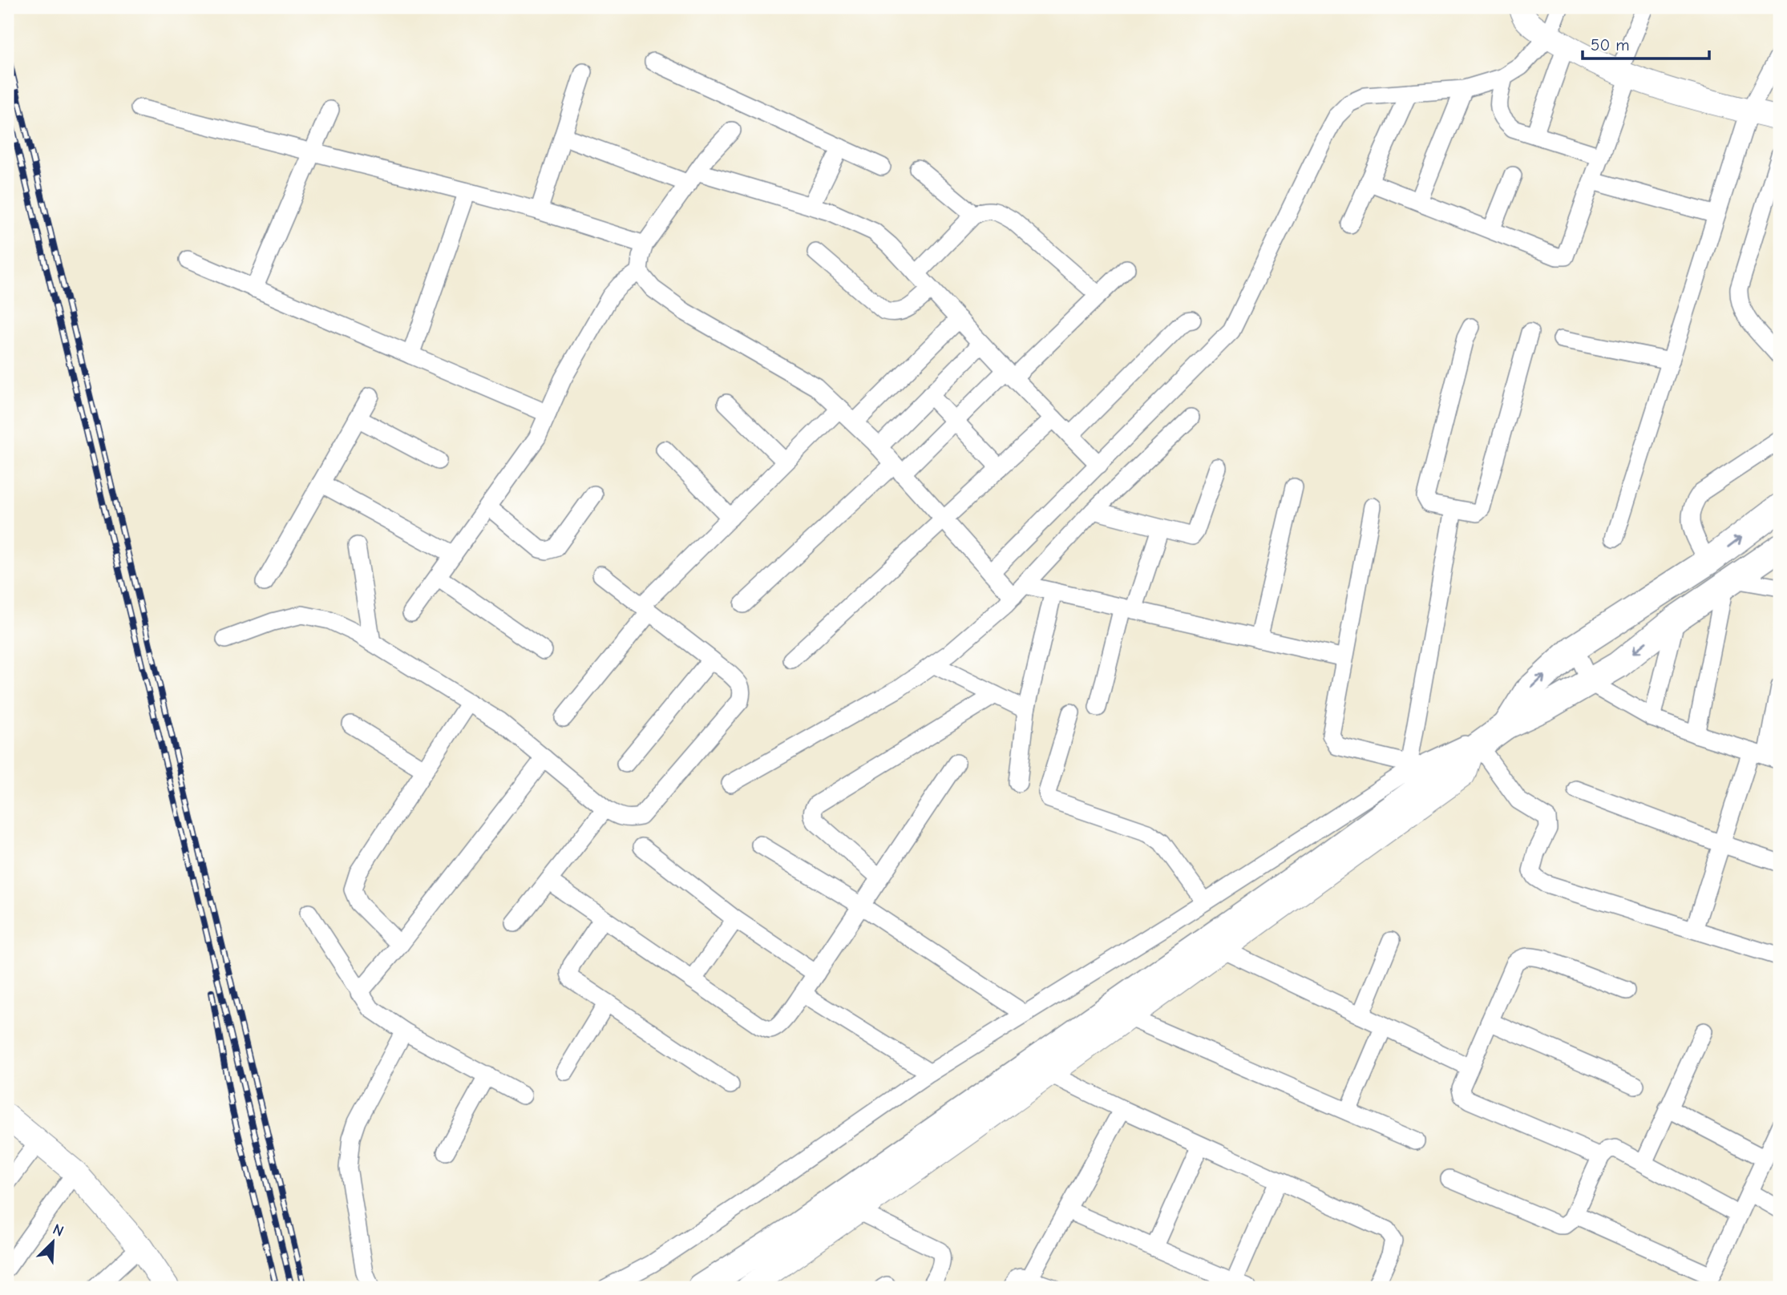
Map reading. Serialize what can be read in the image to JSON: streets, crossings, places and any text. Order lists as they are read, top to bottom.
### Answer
{
  "scale_bar": "50 m",
  "north": "top right"
}
